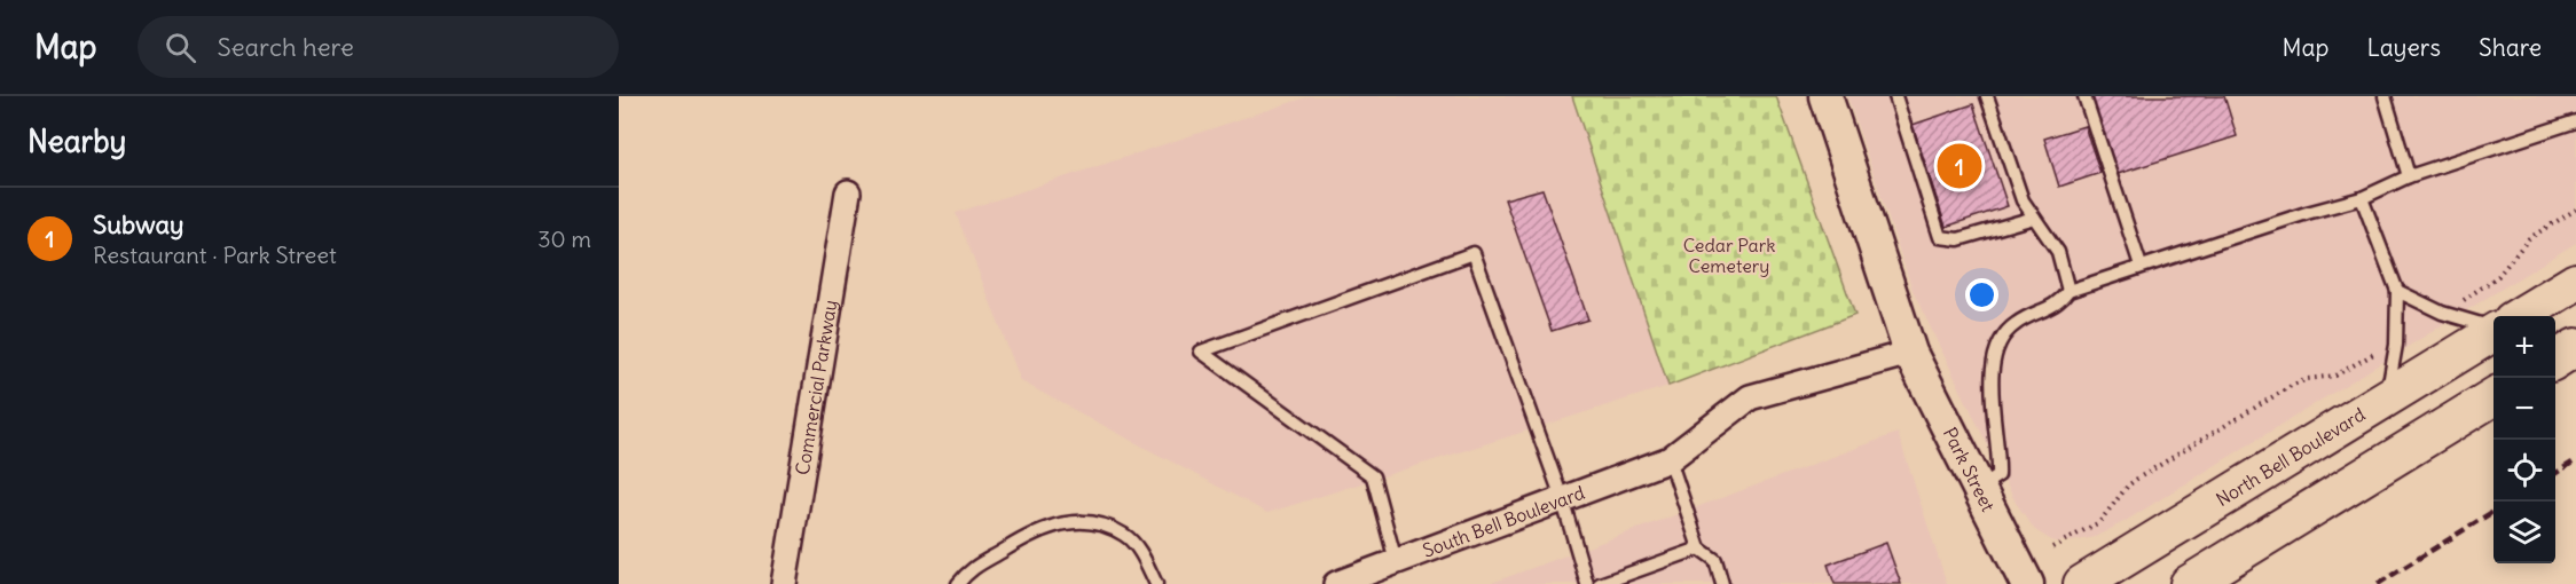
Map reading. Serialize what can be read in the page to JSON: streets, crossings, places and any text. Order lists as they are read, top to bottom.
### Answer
{
  "streets": {
    "main road": ["North Bell Boulevard"],
    "street": ["Commercial Parkway", "Park Street", "South Bell Boulevard"]
  },
  "crossings": [
    ["Park Street", "South Bell Boulevard"]
  ],
  "parks": ["Cedar Park Cemetery"],
  "page": {
    "header": "Map",
    "search": "Search here",
    "nav": ["Map", "Layers", "Share"],
    "heading": "Nearby",
    "pins": "1",
    "list": [
      {
        "mark": "1",
        "name": "Subway",
        "note": "Restaurant · Park Street",
        "value": "30 m"
      }
    ],
    "map_buttons": ["+", "−"]
  }
}
